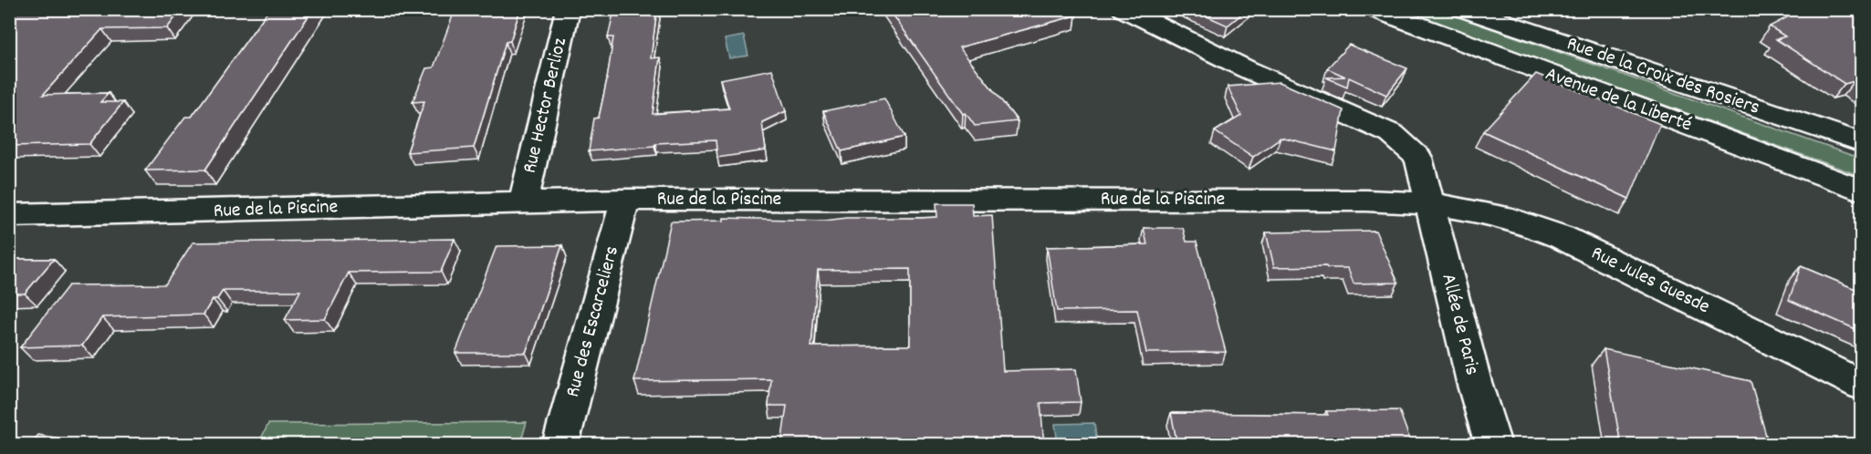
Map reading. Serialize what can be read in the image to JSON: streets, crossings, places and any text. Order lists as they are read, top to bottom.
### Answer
{
  "streets": {
    "street": [
      "Rue de la Croix des Rosiers",
      "Avenue de la Liberté",
      "Rue Hector Berlioz",
      "Rue de la Piscine",
      "Rue Jules Guesde",
      "Rue des Escarceliers",
      "Allée de Paris"
    ]
  },
  "crossings": [
    ["Rue Hector Berlioz", "Rue de la Piscine"],
    ["Rue de la Piscine", "Rue Jules Guesde"],
    ["Rue de la Piscine", "Rue des Escarceliers"],
    ["Rue de la Piscine", "Allée de Paris"],
    ["Rue Jules Guesde", "Allée de Paris"]
  ]
}
